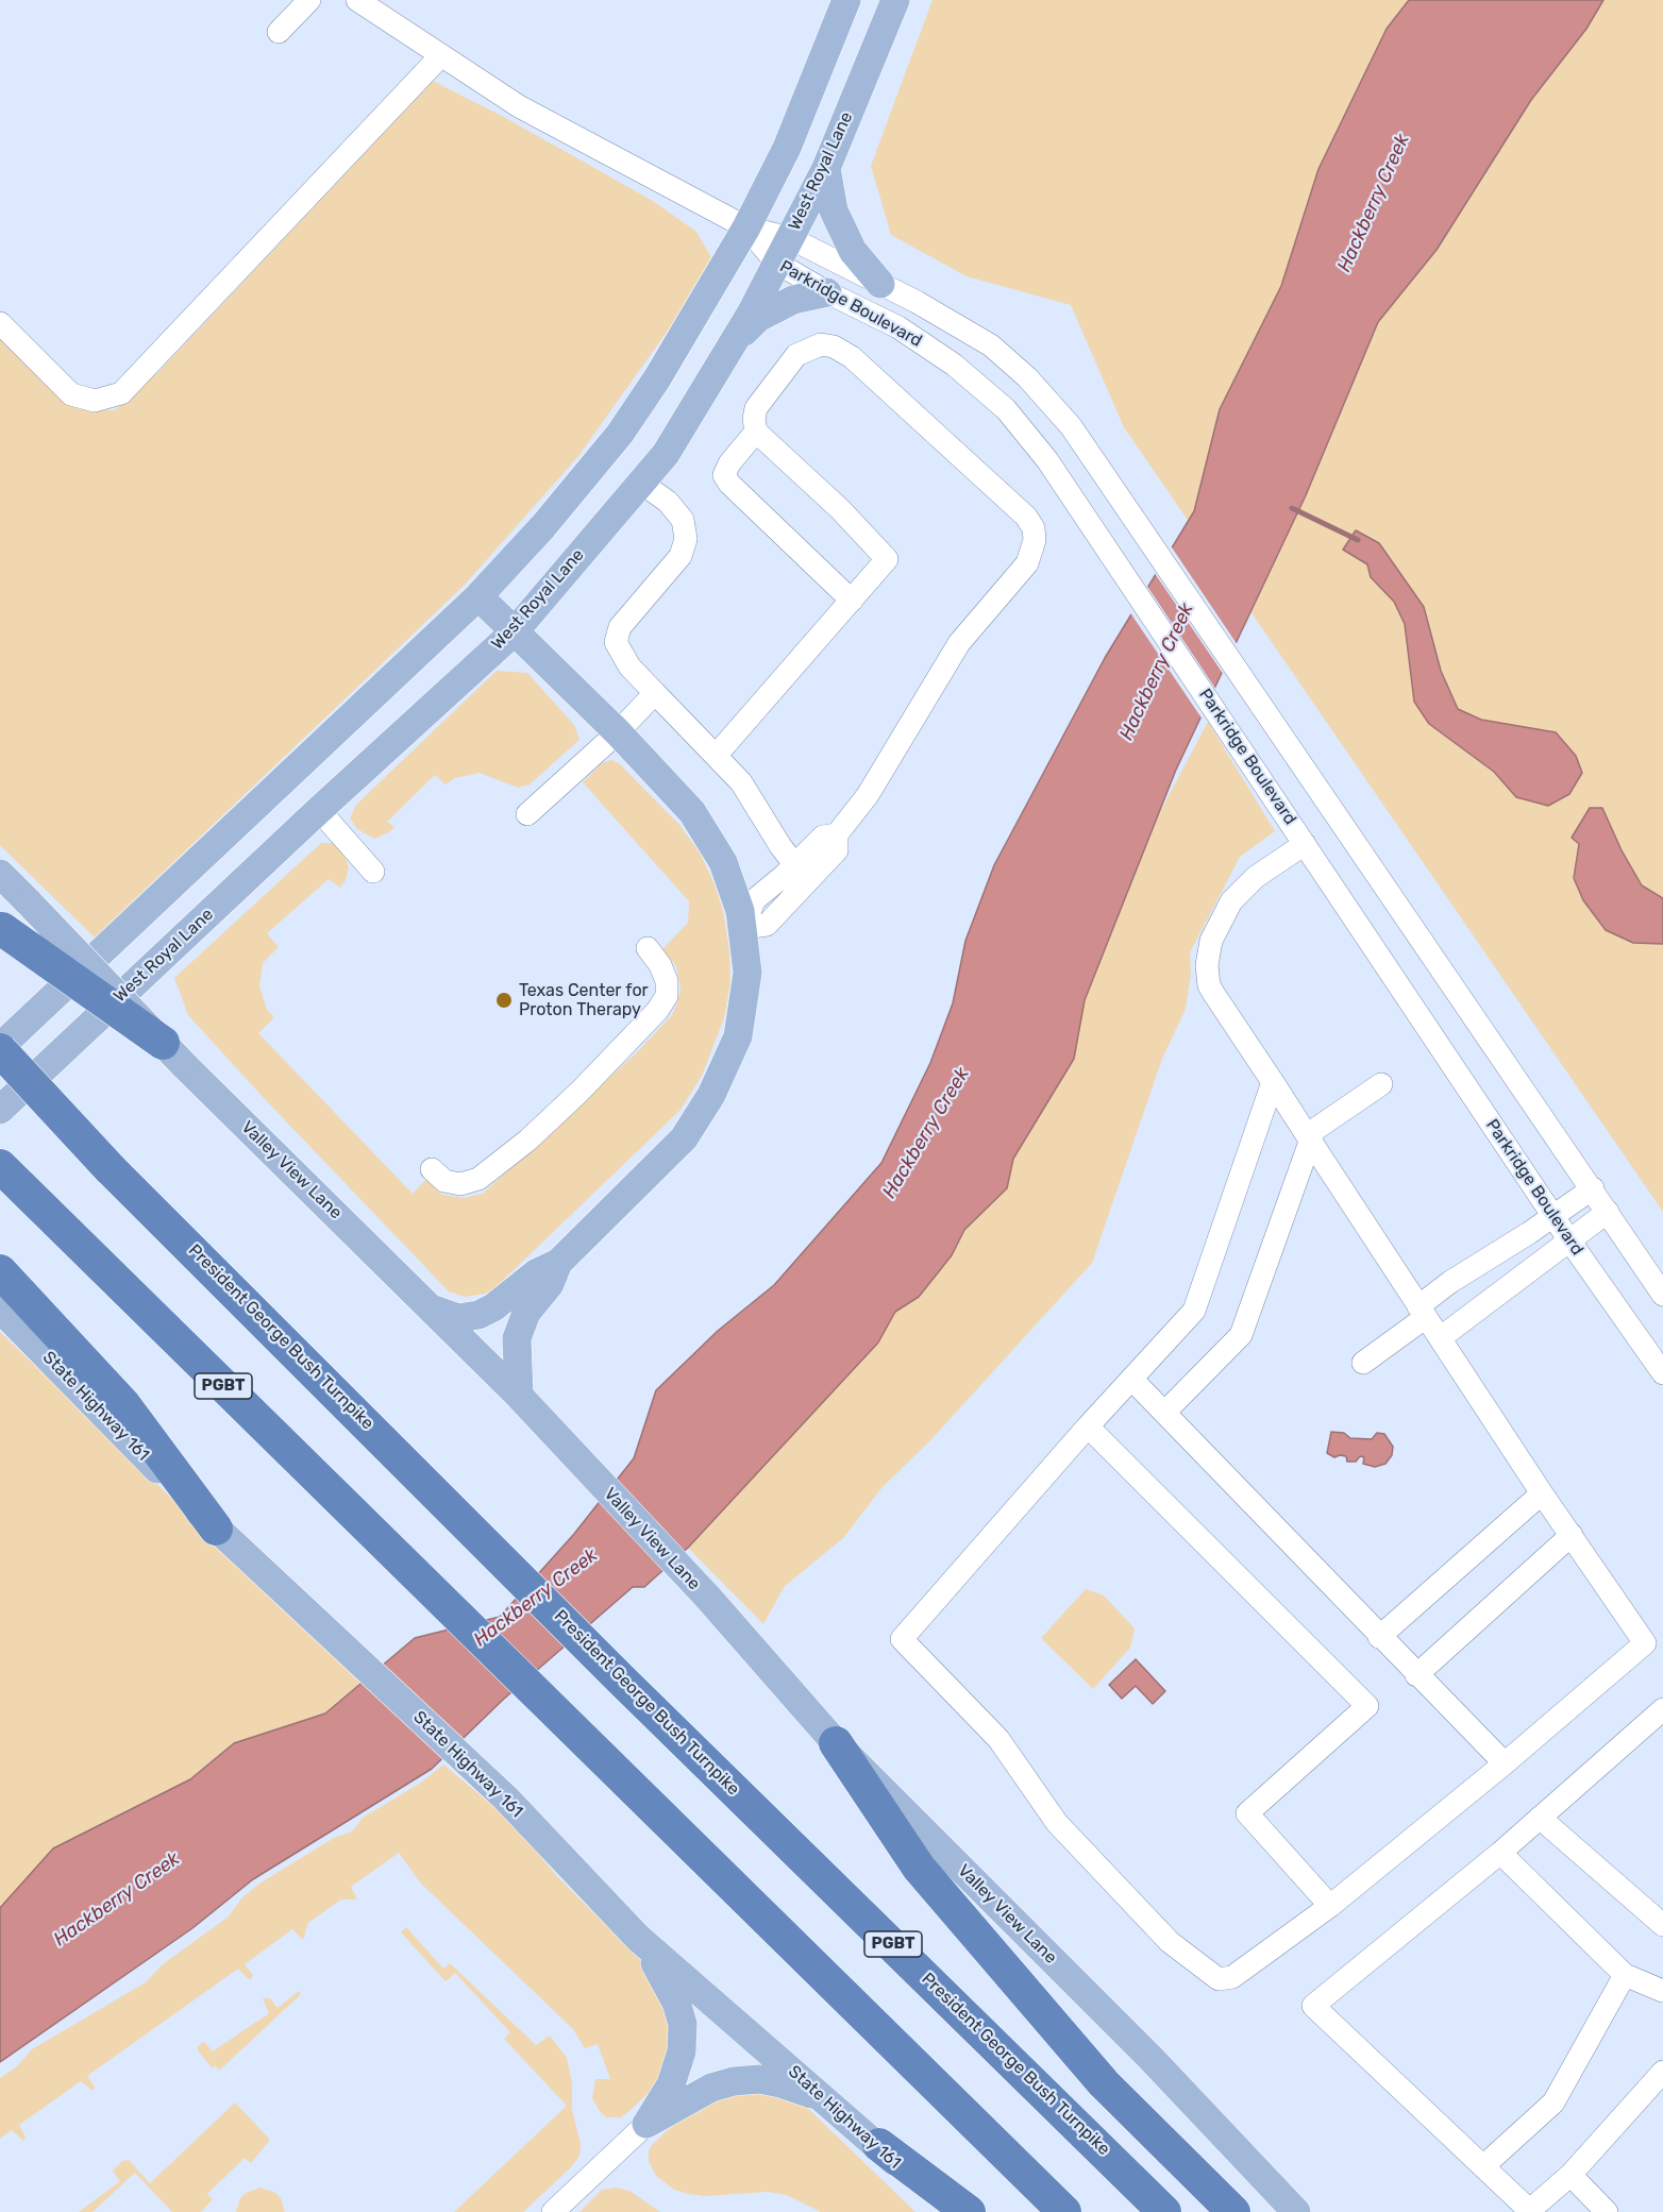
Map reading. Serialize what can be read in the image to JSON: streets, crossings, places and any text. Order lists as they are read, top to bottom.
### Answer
{
  "streets": {
    "highway": ["President George Bush Turnpike", "PGBT"],
    "main road": ["West Royal Lane", "Valley View Lane", "State Highway 161"],
    "street": ["Parkridge Boulevard"]
  },
  "crossings": [
    ["West Royal Lane", "Parkridge Boulevard"]
  ],
  "water": ["Hackberry Creek"],
  "places": ["Texas Center for Proton Therapy"]
}
